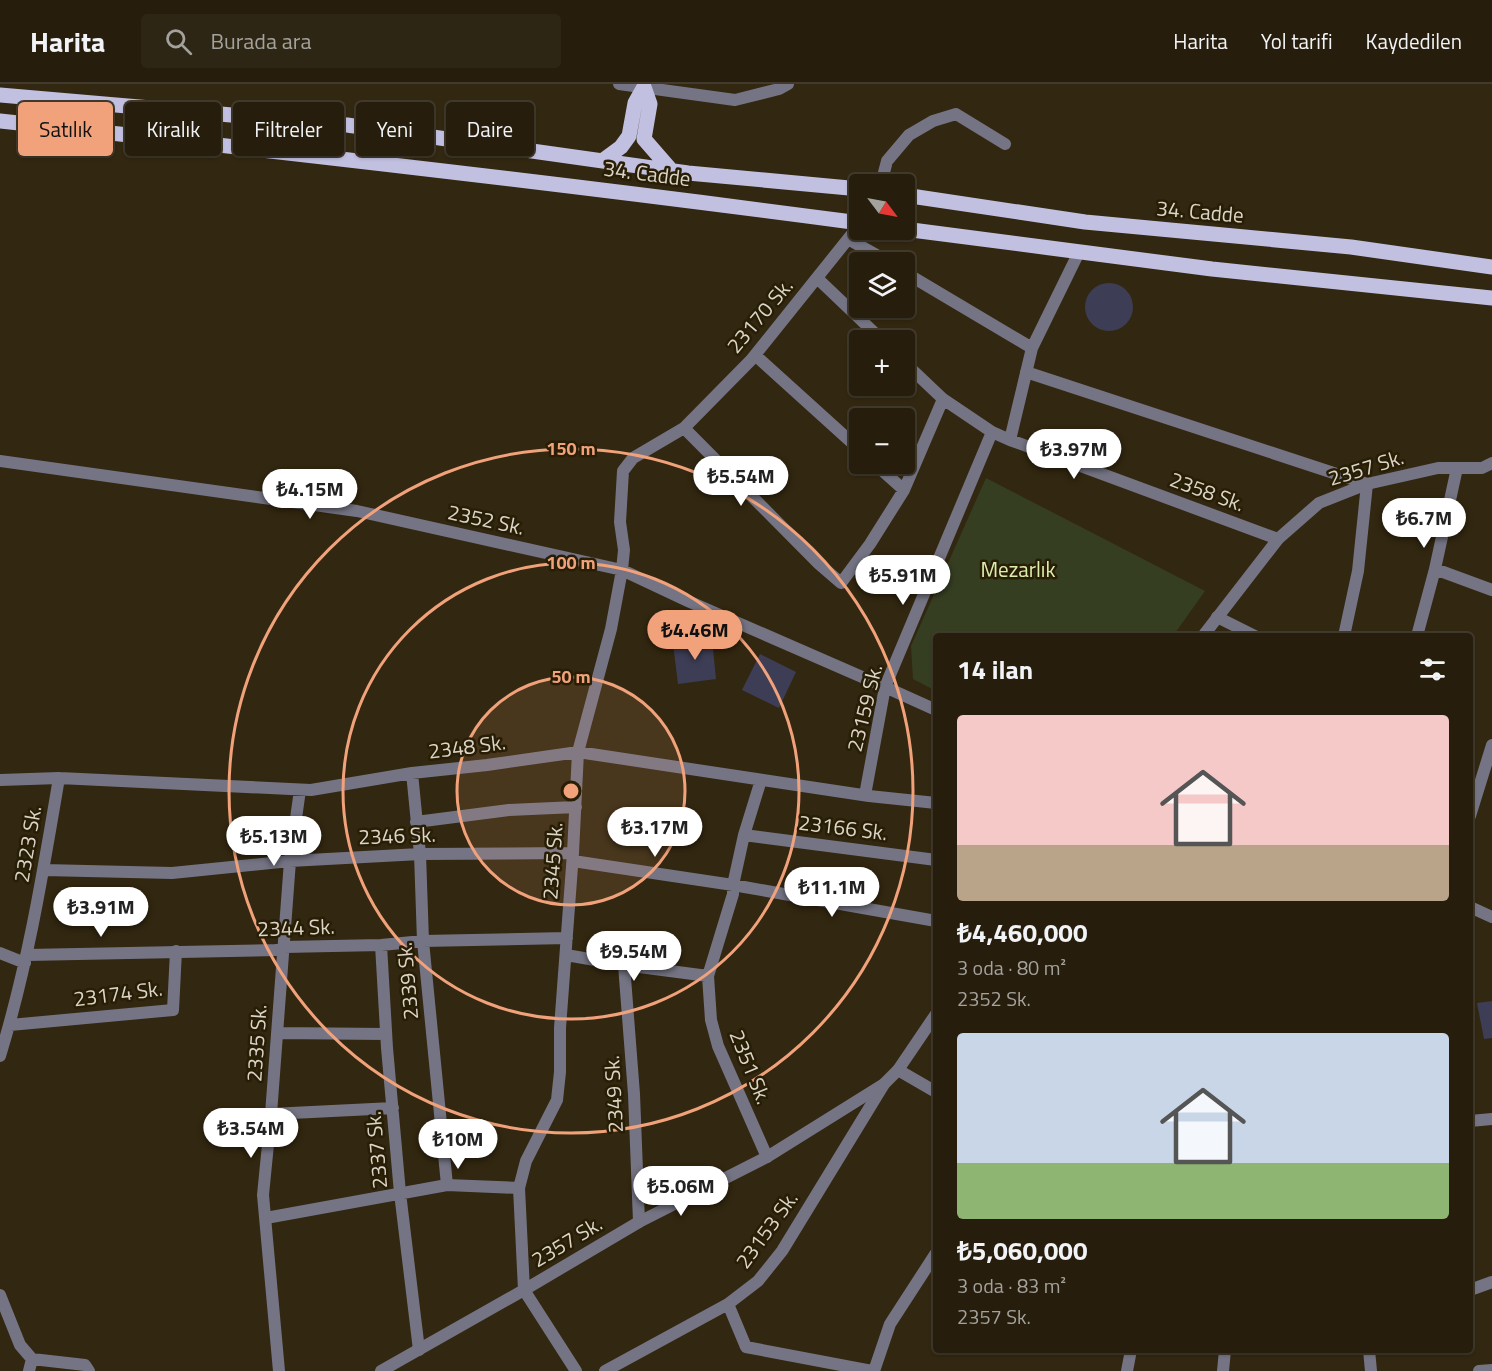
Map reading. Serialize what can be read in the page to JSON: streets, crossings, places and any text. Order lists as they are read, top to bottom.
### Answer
{
  "streets": {
    "main road": ["34. Cadde"],
    "street": [
      "23170 Sk.",
      "2357 Sk.",
      "2358 Sk.",
      "2352 Sk.",
      "23159 Sk.",
      "2348 Sk.",
      "23166 Sk.",
      "2346 Sk.",
      "2323 Sk.",
      "2345 Sk.",
      "2344 Sk.",
      "2339 Sk.",
      "23174 Sk.",
      "2335 Sk.",
      "2351 Sk.",
      "2349 Sk.",
      "2337 Sk.",
      "23153 Sk."
    ]
  },
  "crossings": [
    ["23170 Sk.", "2345 Sk."],
    ["2357 Sk.", "2358 Sk."],
    ["2357 Sk.", "2345 Sk."],
    ["2357 Sk.", "2351 Sk."],
    ["2357 Sk.", "2349 Sk."],
    ["2357 Sk.", "2337 Sk."],
    ["2357 Sk.", "23153 Sk."],
    ["2358 Sk.", "23159 Sk."],
    ["2352 Sk.", "23159 Sk."],
    ["2352 Sk.", "2345 Sk."],
    ["23159 Sk.", "2348 Sk."],
    ["2348 Sk.", "2323 Sk."],
    ["2348 Sk.", "2345 Sk."],
    ["2348 Sk.", "2339 Sk."],
    ["2348 Sk.", "2335 Sk."],
    ["2348 Sk.", "2351 Sk."],
    ["23166 Sk.", "2351 Sk."],
    ["2346 Sk.", "2323 Sk."],
    ["2346 Sk.", "2345 Sk."],
    ["2346 Sk.", "2339 Sk."],
    ["2346 Sk.", "2335 Sk."],
    ["2346 Sk.", "2351 Sk."],
    ["2323 Sk.", "2344 Sk."],
    ["2323 Sk.", "23174 Sk."],
    ["2345 Sk.", "2344 Sk."],
    ["2344 Sk.", "2339 Sk."],
    ["2344 Sk.", "23174 Sk."],
    ["2344 Sk.", "2335 Sk."],
    ["2344 Sk.", "2337 Sk."]
  ],
  "parks": ["Mezarlık"],
  "north": "bottom right",
  "page": {
    "header": "Harita",
    "search": "Burada ara",
    "nav": ["Harita", "Yol tarifi", "Kaydedilen"],
    "chip": [
      "Satılık",
      "Kiralık",
      "Filtreler",
      "Yeni",
      "Daire"
    ],
    "map_buttons": ["+", "−"],
    "price": [
      "₺3.97M",
      "₺5.54M",
      "₺4.15M",
      "₺6.7M",
      "₺5.91M",
      "₺4.46M",
      "₺3.17M",
      "₺5.13M",
      "₺11.1M",
      "₺3.91M",
      "₺9.54M",
      "₺3.54M",
      "₺10M",
      "₺5.06M"
    ],
    "heading": "14 ilan",
    "list": [
      {
        "name": "₺4,460,000",
        "note": "3 oda · 80 m² · 2352 Sk."
      },
      {
        "name": "₺5,060,000",
        "note": "3 oda · 83 m² · 2357 Sk."
      }
    ]
  },
  "rings": ["150 m", "100 m", "50 m"]
}
